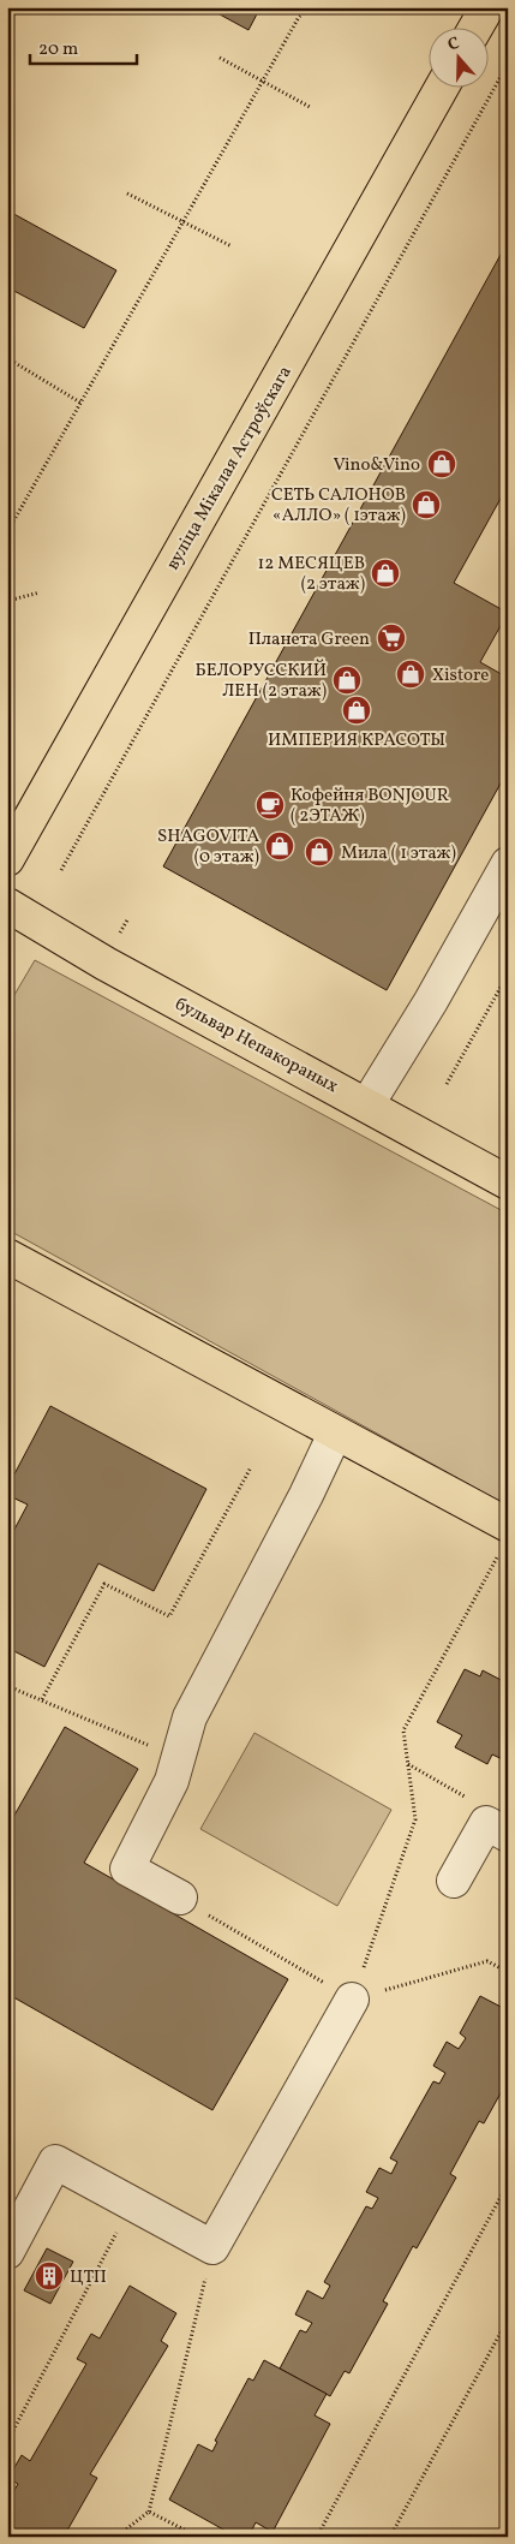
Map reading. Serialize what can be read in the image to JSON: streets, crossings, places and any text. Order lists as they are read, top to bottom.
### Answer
{
  "streets": {
    "main road": ["вуліца Мікалая Астроўскага", "бульвар Непакораных"]
  },
  "places": {
    "shop": [
      "Vino&Vino",
      "СЕТЬ САЛОНОВ «АЛЛО» ( 1этаж)",
      "12 МЕСЯЦЕВ (2 этаж)",
      "Xistore",
      "БЕЛОРУССКИЙ ЛЕН (2 этаж)",
      "ИМПЕРИЯ КРАСОТЫ",
      "SHAGOVITA (0 этаж)",
      "Мила ( 1 этаж)"
    ],
    "supermarket": ["Планета Green"],
    "cafe": ["Кофейня BONJOUR ( 2ЭТАЖ)"],
    "building": ["ЦТП"]
  },
  "scale_bar": "20 m",
  "north": "top"
}
